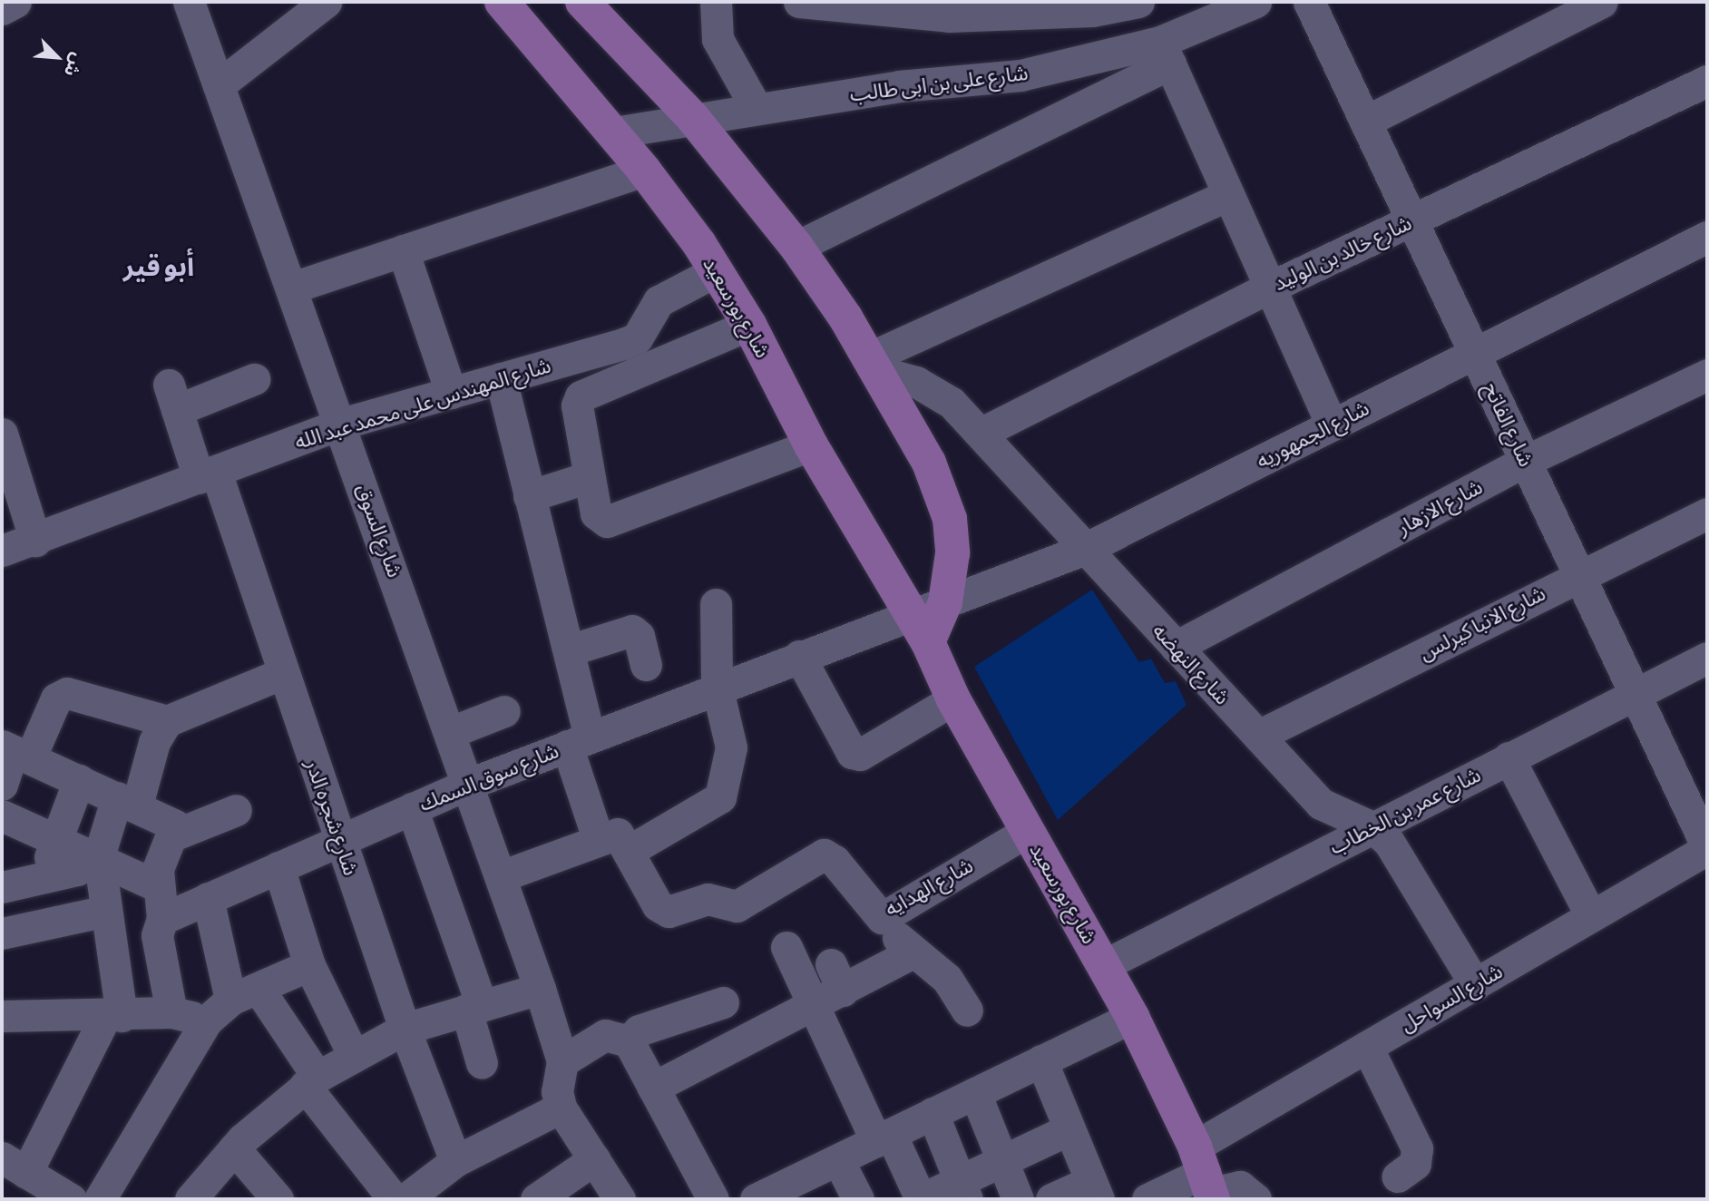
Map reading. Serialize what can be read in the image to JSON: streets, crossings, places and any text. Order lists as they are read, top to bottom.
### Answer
{
  "streets": {
    "main road": ["شارع بورسعيد"],
    "street": [
      "شارع على بن ابى طالب",
      "شارع خالد بن الوليد",
      "شارع المهندس على محمد عبد الله",
      "شارع الفاتح",
      "شارع الجمهوريه",
      "شارع الازهار",
      "شارع السوق",
      "شارع الانبا كيرلس",
      "شارع النهضه",
      "شارع سوق السمك",
      "شارع عمر بن الخطاب",
      "شارع شجره الدر",
      "شارع الهدايه",
      "شارع السواحل"
    ]
  },
  "crossings": [
    ["شارع على بن ابى طالب", "شارع بورسعيد"],
    ["شارع خالد بن الوليد", "شارع الفاتح"],
    ["شارع خالد بن الوليد", "شارع النهضه"],
    ["شارع بورسعيد", "شارع المهندس على محمد عبد الله"],
    ["شارع بورسعيد", "شارع سوق السمك"],
    ["شارع بورسعيد", "شارع عمر بن الخطاب"],
    ["شارع بورسعيد", "شارع الهدايه"],
    ["شارع بورسعيد", "شارع السواحل"],
    ["شارع المهندس على محمد عبد الله", "شارع السوق"],
    ["شارع المهندس على محمد عبد الله", "شارع شجره الدر"],
    ["شارع الفاتح", "شارع الجمهوريه"],
    ["شارع الفاتح", "شارع الازهار"],
    ["شارع الفاتح", "شارع الانبا كيرلس"],
    ["شارع الفاتح", "شارع عمر بن الخطاب"],
    ["شارع الفاتح", "شارع السواحل"],
    ["شارع الجمهوريه", "شارع النهضه"],
    ["شارع الازهار", "شارع النهضه"],
    ["شارع السوق", "شارع سوق السمك"],
    ["شارع الانبا كيرلس", "شارع النهضه"],
    ["شارع النهضه", "شارع عمر بن الخطاب"],
    ["شارع النهضه", "شارع السواحل"],
    ["شارع سوق السمك", "شارع شجره الدر"]
  ],
  "districts": ["أبو قير"],
  "north": "bottom right"
}
